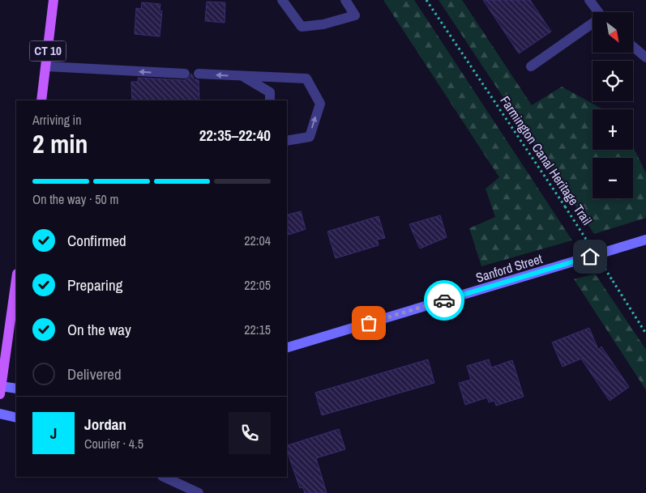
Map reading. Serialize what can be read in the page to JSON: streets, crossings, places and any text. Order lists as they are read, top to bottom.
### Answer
{
  "streets": {
    "main road": ["CT 10"],
    "street": ["Sanford Street"],
    "path": ["Farmington Canal Heritage Trail"]
  },
  "north": "bottom right",
  "page": {
    "map_buttons": ["+", "−"],
    "heading": ["2 min", "Arriving in", "22:35–22:40"],
    "panel": ["Jordan", "Courier · 4.5"],
    "bar": "On the way · 50 m",
    "list": [
      ["Confirmed", "22:04"],
      ["Preparing", "22:05"],
      ["On the way", "22:15"],
      "Delivered"
    ],
    "round": "J"
  }
}
